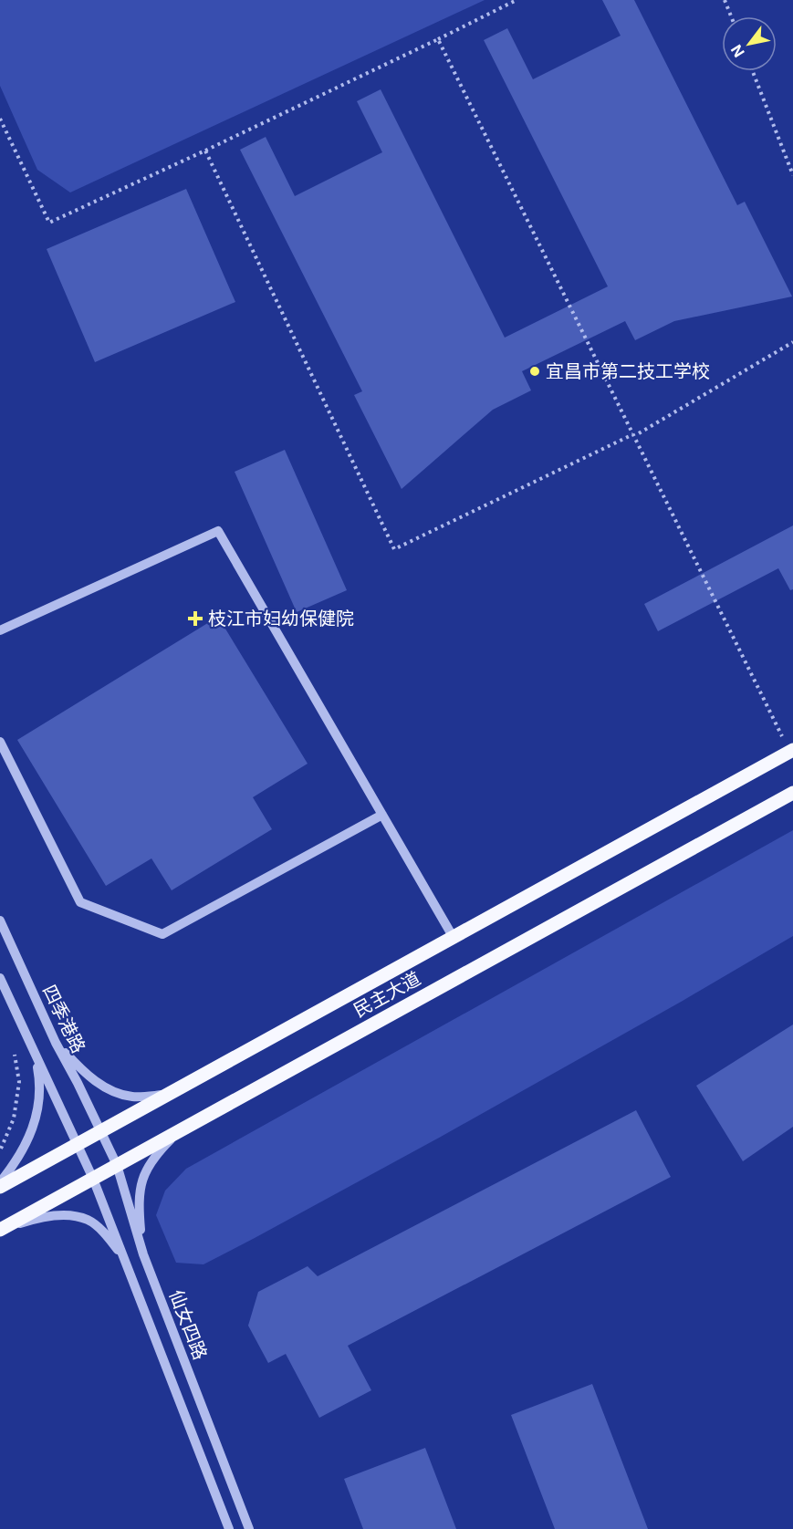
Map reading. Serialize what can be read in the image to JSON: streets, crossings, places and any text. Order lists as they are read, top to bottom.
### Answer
{
  "streets": {
    "main road": ["民主大道"],
    "street": ["四季港路", "仙女四路"]
  },
  "crossings": [
    ["民主大道", "四季港路"],
    ["民主大道", "仙女四路"],
    ["四季港路", "仙女四路"]
  ],
  "places": {
    "other": ["宜昌市第二技工学校"],
    "health": ["枝江市妇幼保健院"]
  },
  "north": "bottom left"
}
